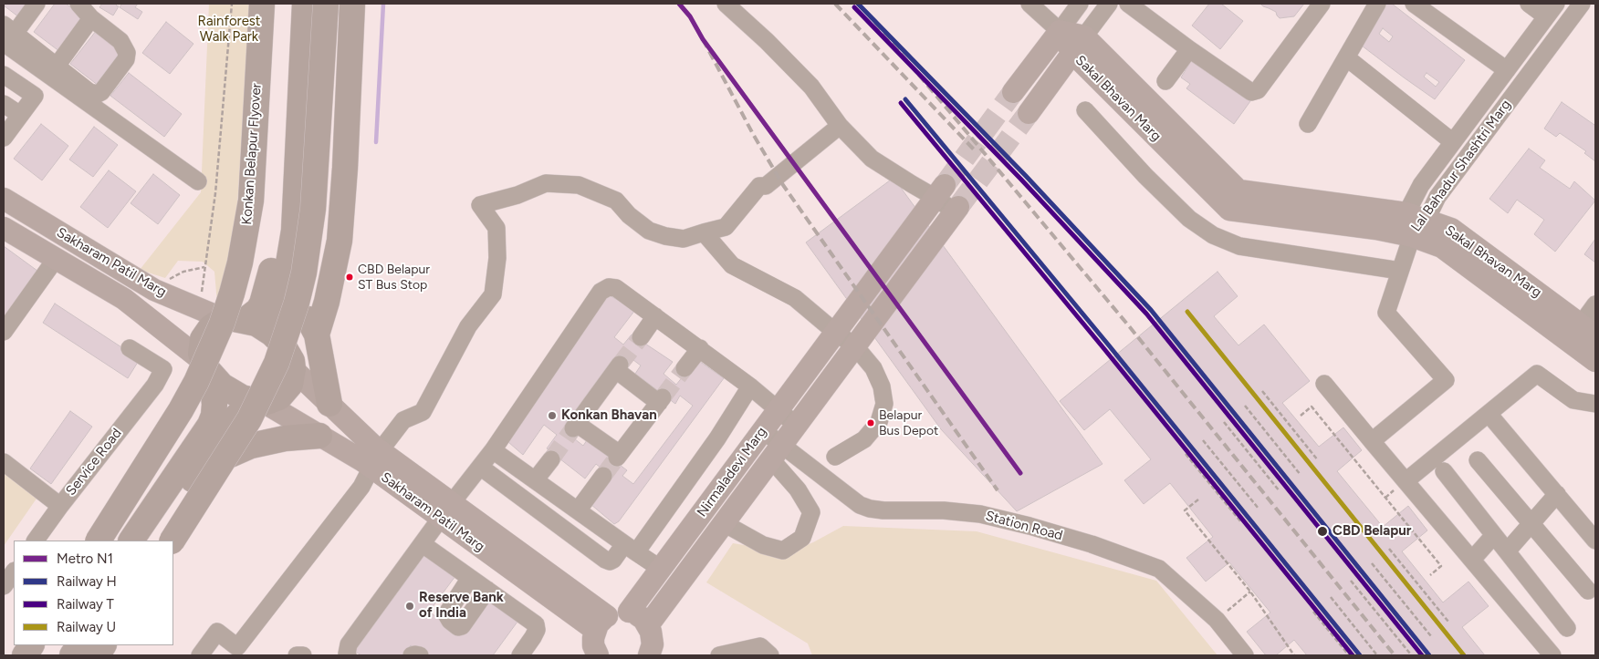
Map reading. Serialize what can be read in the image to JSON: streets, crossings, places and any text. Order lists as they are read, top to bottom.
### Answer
{
  "streets": {
    "highway": ["Konkan Belapur Flyover"],
    "main road": ["Sakal Bhavan Marg", "Sakharam Patil Marg", "Nirmaladevi Marg"],
    "street": ["Lal Bahadur Shashtri Marg", "Service Road", "Station Road"]
  },
  "crossings": [
    ["Sakal Bhavan Marg", "Lal Bahadur Shashtri Marg"],
    ["Nirmaladevi Marg", "Station Road"]
  ],
  "parks": ["Rainforest Walk Park"],
  "places": [
    "CBD Belapur ST Bus Stop",
    "Konkan Bhavan",
    "Belapur Bus Depot",
    "CBD Belapur",
    "Reserve Bank of India"
  ],
  "lines": [
    "metro line N1",
    "rail line H",
    "rail line T",
    "rail line U"
  ],
  "legend": [
    "Metro N1",
    "Railway H",
    "Railway T",
    "Railway U"
  ]
}
